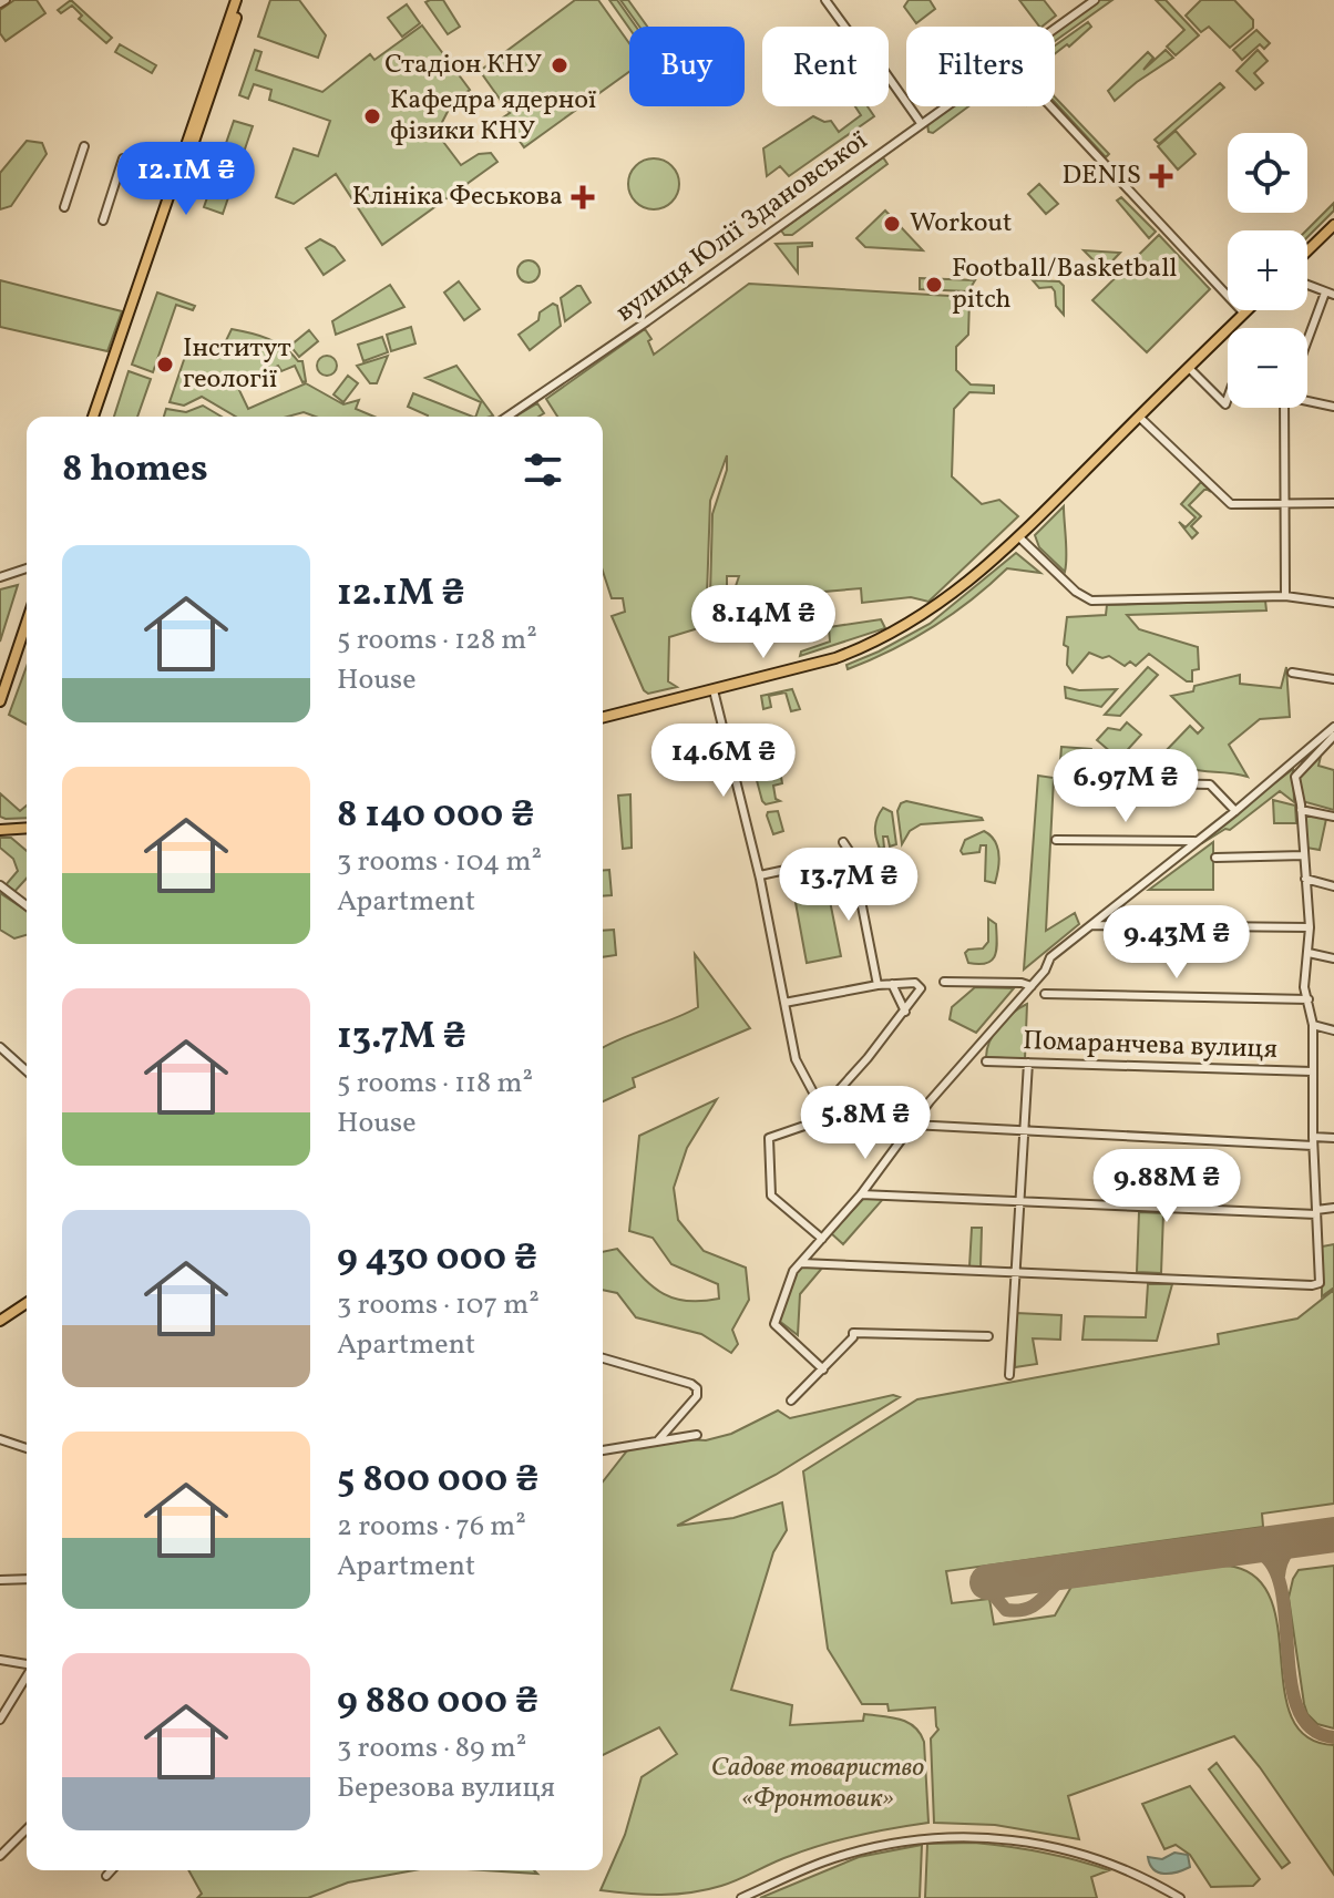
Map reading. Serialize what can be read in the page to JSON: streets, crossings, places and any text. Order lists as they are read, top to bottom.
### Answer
{
  "streets": {
    "street": ["вулиця Юлії Здановської", "Помаранчева вулиця"]
  },
  "parks": ["Садове товариство «Фронтовик»"],
  "places": {
    "other": [
      "Стадіон КНУ",
      "Кафедра ядерної фізики КНУ",
      "Workout",
      "Football/Basketball pitch",
      "Інститут геології"
    ],
    "health": ["DENIS", "Клініка Феськова"]
  },
  "page": {
    "chip": ["Buy", "Rent", "Filters"],
    "map_buttons": ["+", "−"],
    "price": [
      "12.1M ₴",
      "8.14M ₴",
      "14.6M ₴",
      "6.97M ₴",
      "13.7M ₴",
      "9.43M ₴",
      "5.8M ₴",
      "9.88M ₴"
    ],
    "heading": "8 homes",
    "list": [
      {
        "name": "12.1M ₴",
        "note": "5 rooms · 128 m² · House"
      },
      {
        "name": "8 140 000 ₴",
        "note": "3 rooms · 104 m² · Apartment"
      },
      {
        "name": "13.7M ₴",
        "note": "5 rooms · 118 m² · House"
      },
      {
        "name": "9 430 000 ₴",
        "note": "3 rooms · 107 m² · Apartment"
      },
      {
        "name": "5 800 000 ₴",
        "note": "2 rooms · 76 m² · Apartment"
      },
      {
        "name": "9 880 000 ₴",
        "note": "3 rooms · 89 m² · Березова вулиця"
      }
    ]
  }
}
